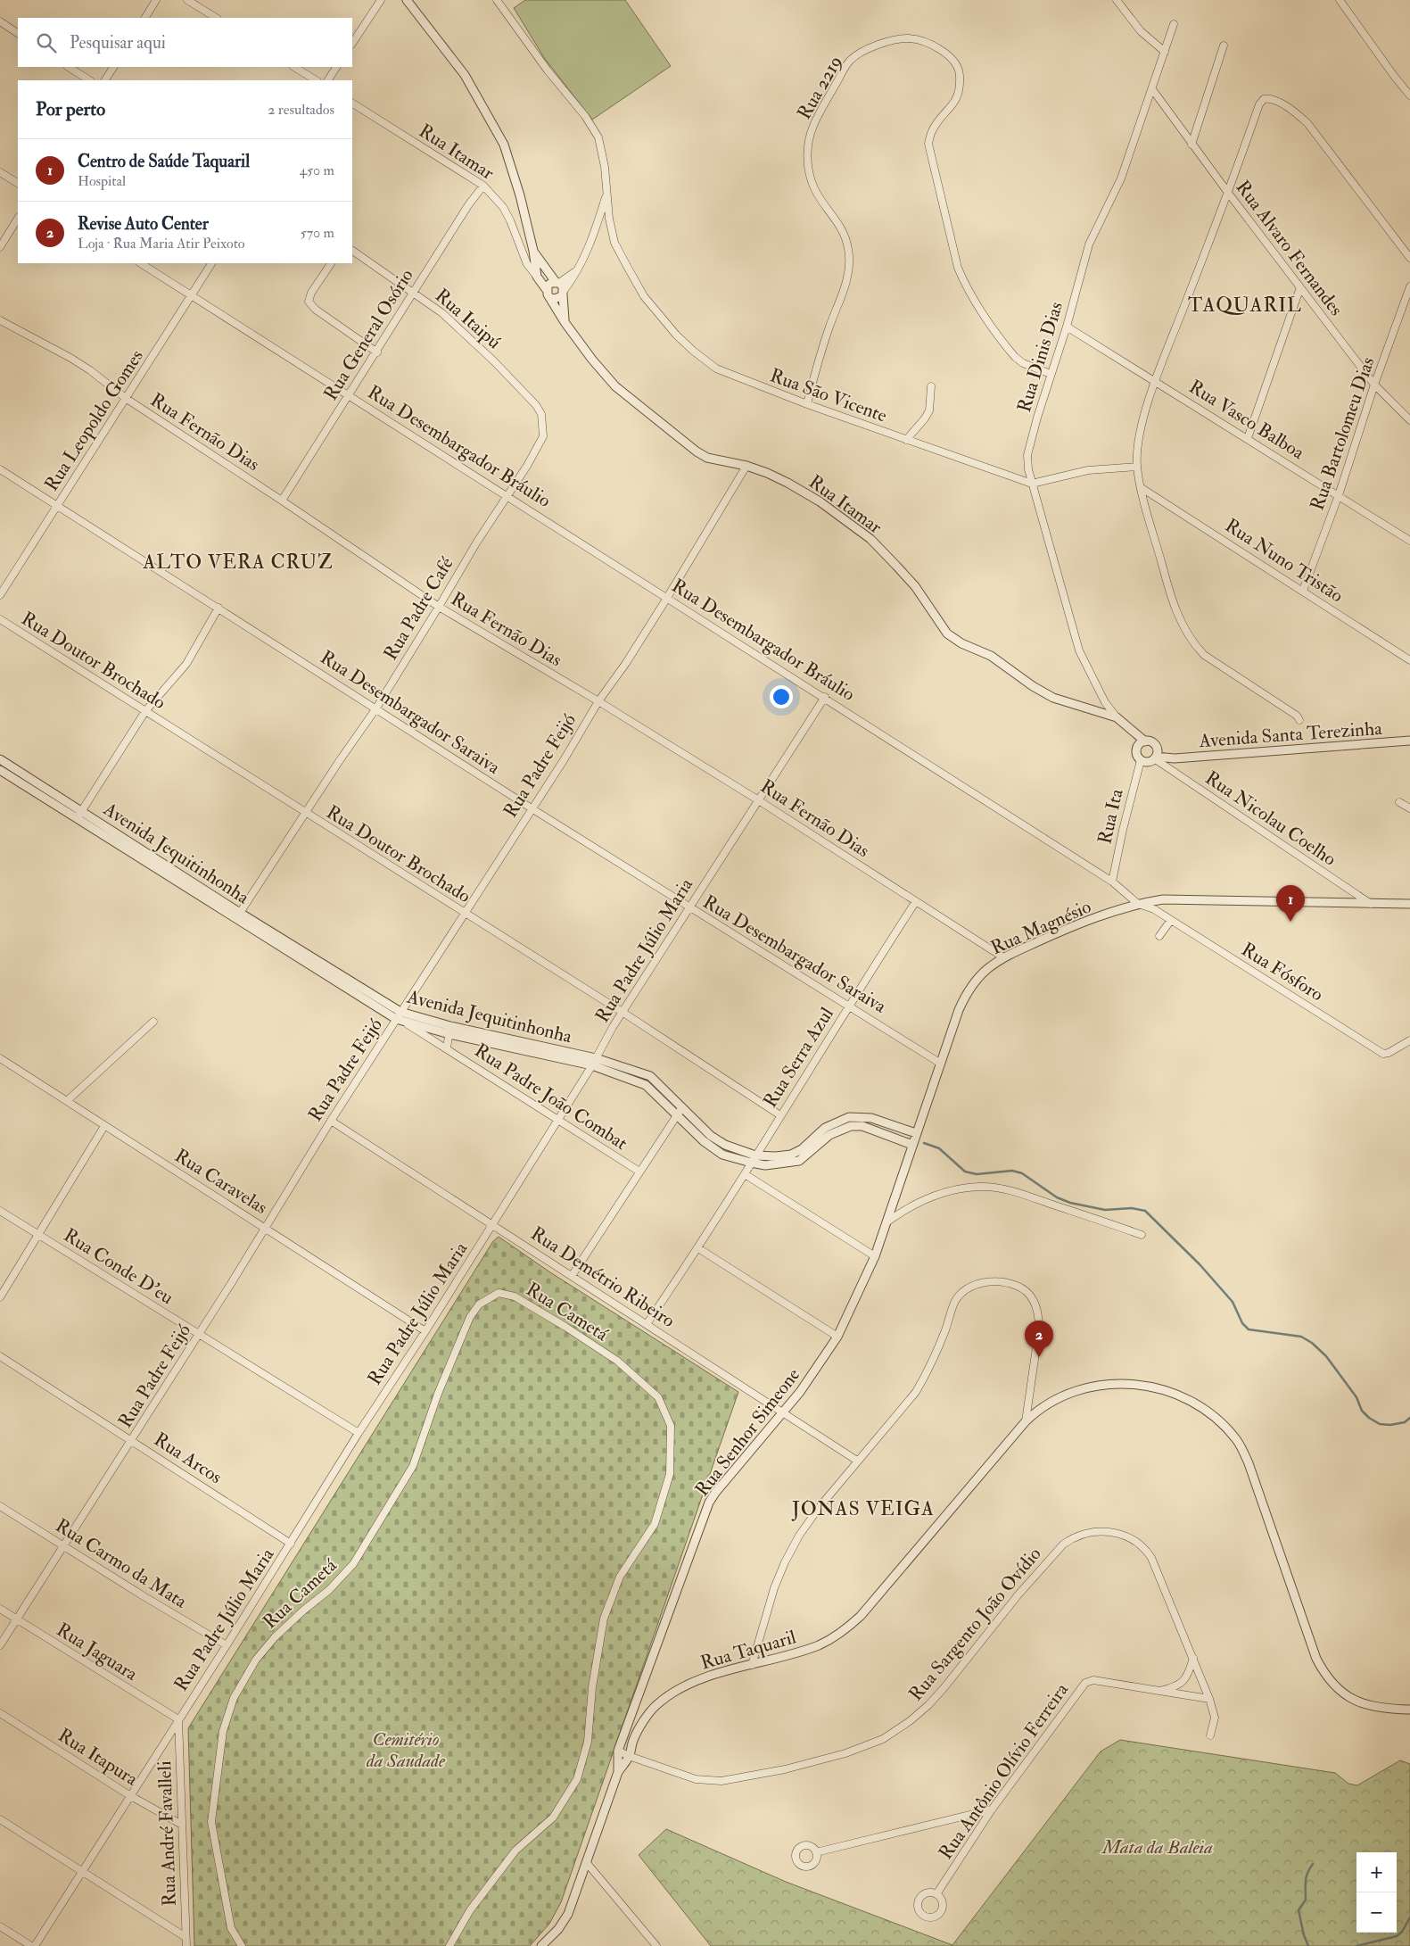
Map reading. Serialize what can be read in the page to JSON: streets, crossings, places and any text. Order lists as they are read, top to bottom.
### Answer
{
  "streets": {
    "street": [
      "Rua 2219",
      "Rua Itamar",
      "Rua Alvaro Fernandes",
      "Rua Itaipú",
      "Rua General Osório",
      "Rua Dinis Dias",
      "Rua São Vicente",
      "Rua Vasco Balboa",
      "Rua Leopoldo Gomes",
      "Rua Fernão Dias",
      "Rua Bartolomeu Dias",
      "Rua Desembargador Bráulio",
      "Rua Nuno Tristão",
      "Rua Padre Café",
      "Rua Doutor Brochado",
      "Rua Desembargador Saraiva",
      "Avenida Santa Terezinha",
      "Rua Padre Feijó",
      "Rua Ita",
      "Rua Nicolau Coelho",
      "Avenida Jequitinhonha",
      "Rua Magnésio",
      "Rua Padre Júlio Maria",
      "Rua Fósforo",
      "Rua Serra Azul",
      "Rua Padre João Combat",
      "Rua Caravelas",
      "Rua Conde D'eu",
      "Rua Demétrio Ribeiro",
      "Rua Cametá",
      "Rua Senhor Simeone",
      "Rua Arcos",
      "Rua Carmo da Mata",
      "Rua Sargento João Ovídio",
      "Rua Taquaril",
      "Rua Jaguara",
      "Rua Itapura",
      "Rua Antônio Olívio Ferreira",
      "Rua André Favalleli"
    ]
  },
  "crossings": [
    ["Rua 2219", "Rua Dinis Dias"],
    ["Rua 2219", "Rua São Vicente"],
    ["Rua Itamar", "Rua General Osório"],
    ["Rua Itamar", "Rua Dinis Dias"],
    ["Rua Itamar", "Rua Padre Feijó"],
    ["Rua Alvaro Fernandes", "Rua Dinis Dias"],
    ["Rua Alvaro Fernandes", "Rua Bartolomeu Dias"],
    ["Rua Itaipú", "Rua General Osório"],
    ["Rua Itaipú", "Rua Padre Café"],
    ["Rua General Osório", "Rua Fernão Dias"],
    ["Rua General Osório", "Rua Desembargador Bráulio"],
    ["Rua Dinis Dias", "Rua São Vicente"],
    ["Rua Dinis Dias", "Rua Vasco Balboa"],
    ["Rua Dinis Dias", "Avenida Santa Terezinha"],
    ["Rua Dinis Dias", "Rua Ita"],
    ["Rua Dinis Dias", "Rua Nicolau Coelho"],
    ["Rua Vasco Balboa", "Rua Bartolomeu Dias"],
    ["Rua Leopoldo Gomes", "Rua Fernão Dias"],
    ["Rua Leopoldo Gomes", "Rua Desembargador Bráulio"],
    ["Rua Leopoldo Gomes", "Rua Desembargador Saraiva"],
    ["Rua Fernão Dias", "Rua Padre Café"],
    ["Rua Fernão Dias", "Rua Padre Feijó"],
    ["Rua Fernão Dias", "Rua Magnésio"],
    ["Rua Fernão Dias", "Rua Padre Júlio Maria"],
    ["Rua Fernão Dias", "Rua Serra Azul"],
    ["Rua Bartolomeu Dias", "Rua Nuno Tristão"],
    ["Rua Desembargador Bráulio", "Rua Padre Café"],
    ["Rua Desembargador Bráulio", "Rua Padre Feijó"],
    ["Rua Desembargador Bráulio", "Rua Ita"],
    ["Rua Desembargador Bráulio", "Rua Magnésio"],
    ["Rua Desembargador Bráulio", "Rua Padre Júlio Maria"],
    ["Rua Desembargador Bráulio", "Rua Fósforo"],
    ["Rua Padre Café", "Rua Doutor Brochado"],
    ["Rua Padre Café", "Rua Desembargador Saraiva"],
    ["Rua Padre Café", "Avenida Jequitinhonha"],
    ["Rua Doutor Brochado", "Rua Padre Feijó"],
    ["Rua Doutor Brochado", "Rua Padre Júlio Maria"],
    ["Rua Doutor Brochado", "Rua Serra Azul"],
    ["Rua Desembargador Saraiva", "Rua Padre Feijó"],
    ["Rua Desembargador Saraiva", "Rua Magnésio"],
    ["Rua Desembargador Saraiva", "Rua Padre Júlio Maria"],
    ["Rua Desembargador Saraiva", "Rua Serra Azul"],
    ["Avenida Santa Terezinha", "Rua Ita"],
    ["Avenida Santa Terezinha", "Rua Nicolau Coelho"],
    ["Rua Padre Feijó", "Avenida Jequitinhonha"],
    ["Rua Padre Feijó", "Rua Padre João Combat"],
    ["Rua Padre Feijó", "Rua Caravelas"],
    ["Rua Padre Feijó", "Rua Conde D'eu"],
    ["Rua Padre Feijó", "Rua Demétrio Ribeiro"],
    ["Rua Padre Feijó", "Rua Arcos"],
    ["Rua Padre Feijó", "Rua Carmo da Mata"],
    ["Rua Padre Feijó", "Rua Jaguara"],
    ["Rua Ita", "Rua Nicolau Coelho"],
    ["Avenida Jequitinhonha", "Rua Magnésio"],
    ["Avenida Jequitinhonha", "Rua Padre Júlio Maria"],
    ["Avenida Jequitinhonha", "Rua Serra Azul"],
    ["Avenida Jequitinhonha", "Rua Padre João Combat"],
    ["Avenida Jequitinhonha", "Rua Senhor Simeone"],
    ["Rua Magnésio", "Rua Fósforo"],
    ["Rua Magnésio", "Rua Senhor Simeone"],
    ["Rua Padre Júlio Maria", "Rua Padre João Combat"],
    ["Rua Padre Júlio Maria", "Rua Caravelas"],
    ["Rua Padre Júlio Maria", "Rua Conde D'eu"],
    ["Rua Padre Júlio Maria", "Rua Demétrio Ribeiro"],
    ["Rua Padre Júlio Maria", "Rua Arcos"],
    ["Rua Padre Júlio Maria", "Rua Carmo da Mata"],
    ["Rua Padre Júlio Maria", "Rua Jaguara"],
    ["Rua Padre Júlio Maria", "Rua Itapura"],
    ["Rua Padre Júlio Maria", "Rua André Favalleli"],
    ["Rua Serra Azul", "Rua Demétrio Ribeiro"],
    ["Rua Demétrio Ribeiro", "Rua Senhor Simeone"],
    ["Rua Senhor Simeone", "Rua Sargento João Ovídio"],
    ["Rua Senhor Simeone", "Rua Taquaril"],
    ["Rua Sargento João Ovídio", "Rua Taquaril"],
    ["Rua Sargento João Ovídio", "Rua Antônio Olívio Ferreira"],
    ["Rua Jaguara", "Rua André Favalleli"],
    ["Rua Itapura", "Rua André Favalleli"]
  ],
  "districts": ["TAQUARIL", "ALTO VERA CRUZ", "JONAS VEIGA"],
  "parks": ["Cemitério da Saudade", "Mata da Baleia"],
  "page": {
    "search": "Pesquisar aqui",
    "heading": ["Por perto", "2 resultados"],
    "list": [
      {
        "mark": "1",
        "name": "Centro de Saúde Taquaril",
        "note": "Hospital",
        "value": "450 m"
      },
      {
        "mark": "2",
        "name": "Revise Auto Center",
        "note": "Loja · Rua Maria Atir Peixoto",
        "value": "570 m"
      }
    ],
    "pins": ["1", "2"],
    "map_buttons": ["+", "−"]
  }
}
